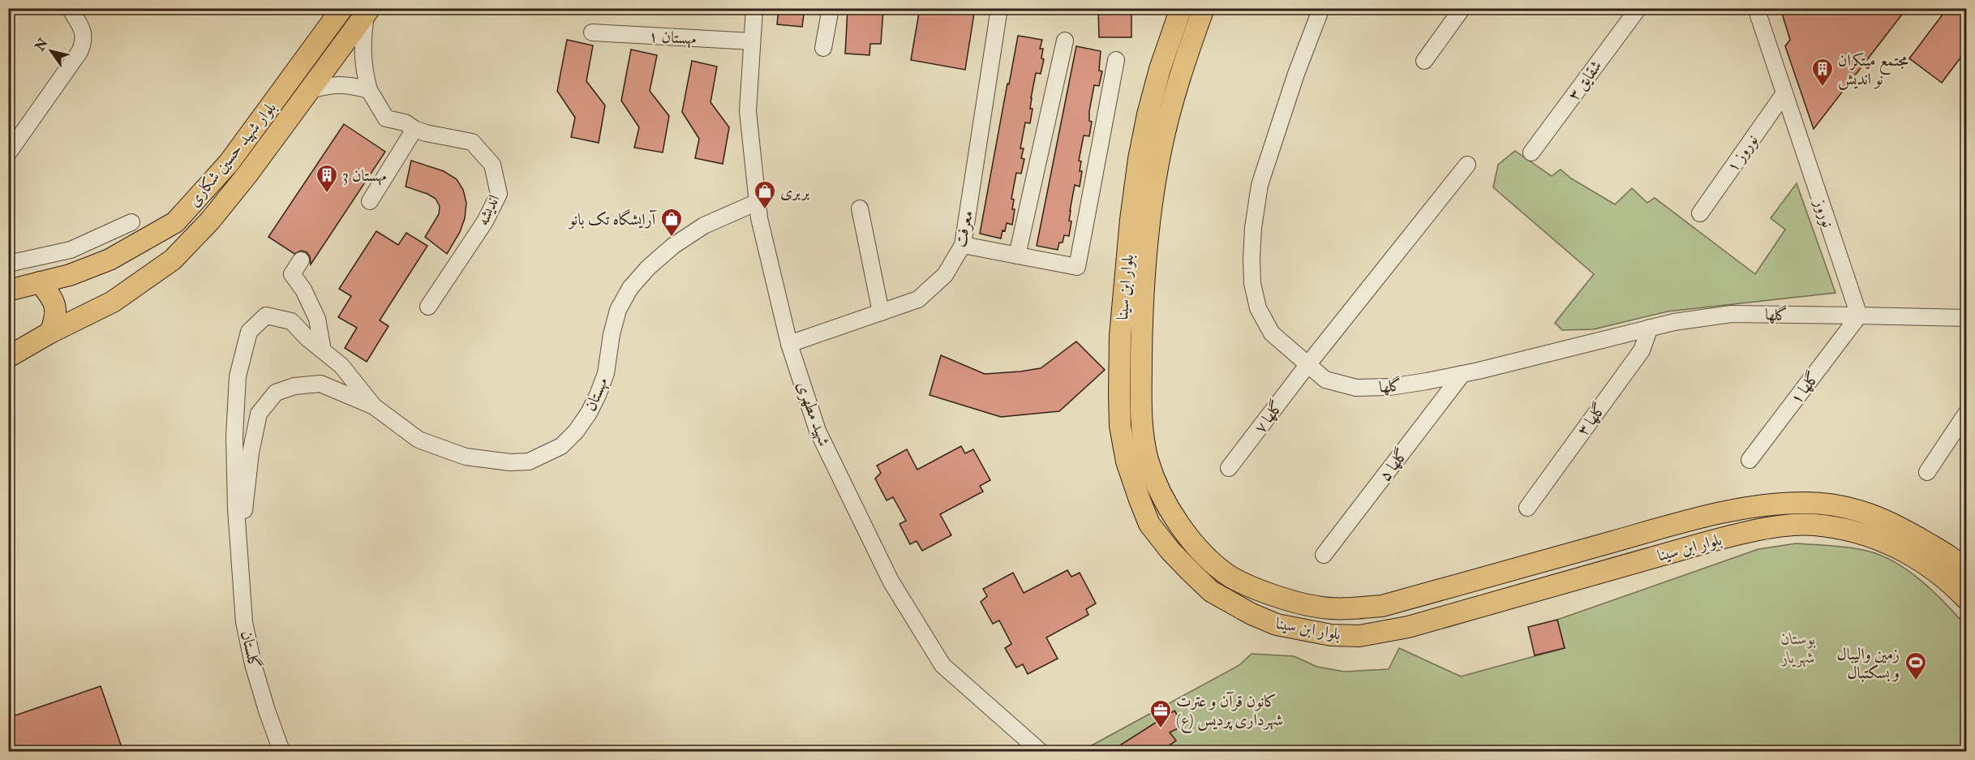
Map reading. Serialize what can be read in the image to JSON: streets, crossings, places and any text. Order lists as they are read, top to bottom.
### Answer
{
  "streets": {
    "main road": ["بلوار شهید حسین شکاری", "بلوار ابن سینا"],
    "street": [
      "مهستان ۱",
      "شقایق ۳",
      "نوروز ۱",
      "اندیشه",
      "نوروز",
      "معرفت",
      "گلها",
      "گلها ۱",
      "مهستان",
      "شهید مطهری",
      "گلها ۷",
      "گلها ۳",
      "گلها ۵",
      "گلستان"
    ]
  },
  "crossings": [
    ["مهستان ۱", "شهید مطهری"],
    ["نوروز ۱", "نوروز"],
    ["بلوار شهید حسین شکاری", "اندیشه"],
    ["نوروز", "گلها"],
    ["نوروز", "گلها ۱"],
    ["معرفت", "شهید مطهری"],
    ["گلها", "گلها ۱"],
    ["گلها", "گلها ۷"],
    ["گلها", "گلها ۳"],
    ["گلها", "گلها ۵"],
    ["مهستان", "شهید مطهری"]
  ],
  "parks": ["بوستان شهریار"],
  "places": {
    "building": ["مجتمع میتکران نو اندیش", "مهستان 3"],
    "shop": ["بربری", "آرایشگاه تک بانو"],
    "sports": ["زمین والیبال و بسکتبال"],
    "office": ["کانون قرآن و عترت (ع) شهرداری پردیس"]
  },
  "north": "top left"
}
